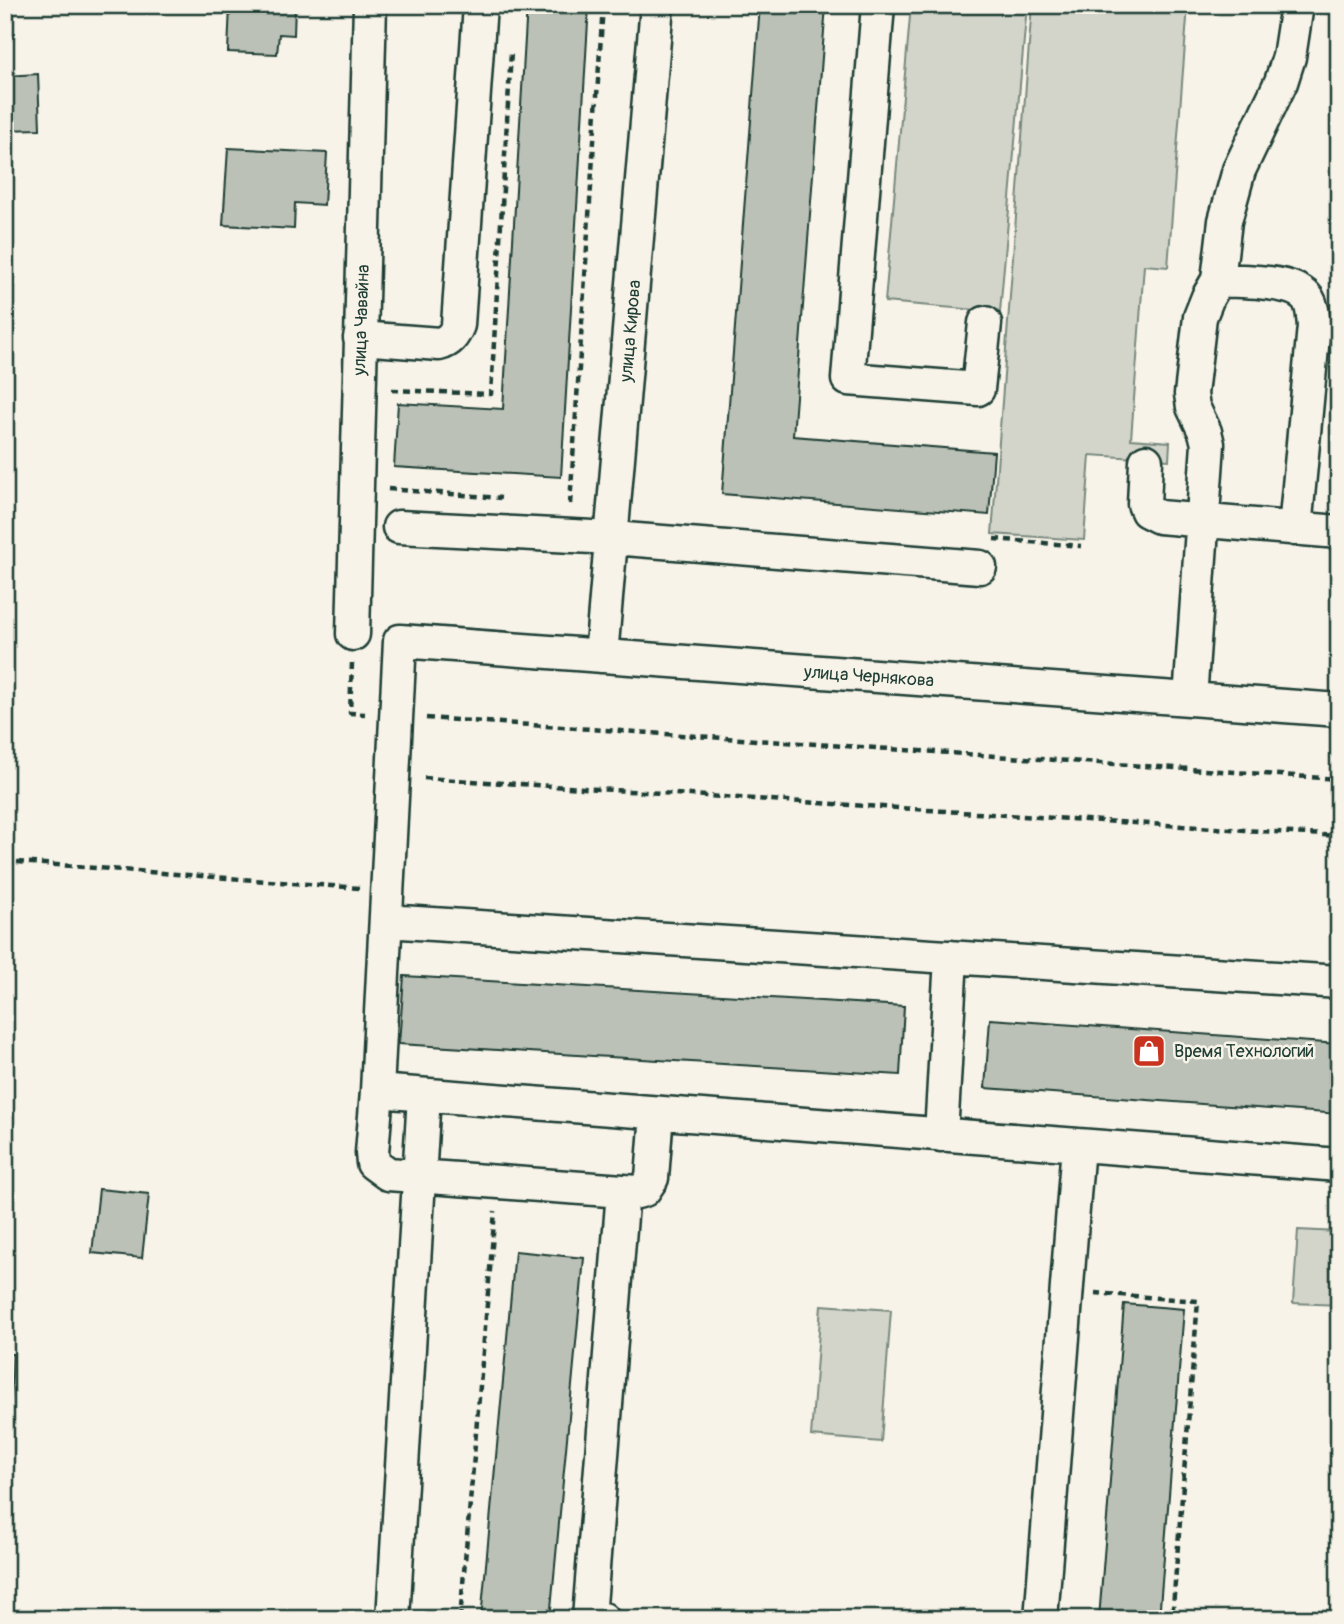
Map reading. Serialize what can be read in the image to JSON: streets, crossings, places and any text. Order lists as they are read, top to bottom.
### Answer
{
  "streets": {
    "street": ["улица Чавайна", "улица Кирова", "улица Чернякова"]
  },
  "crossings": [
    ["улица Кирова", "улица Чернякова"]
  ],
  "places": {
    "shop": ["Время Технологий"]
  }
}
